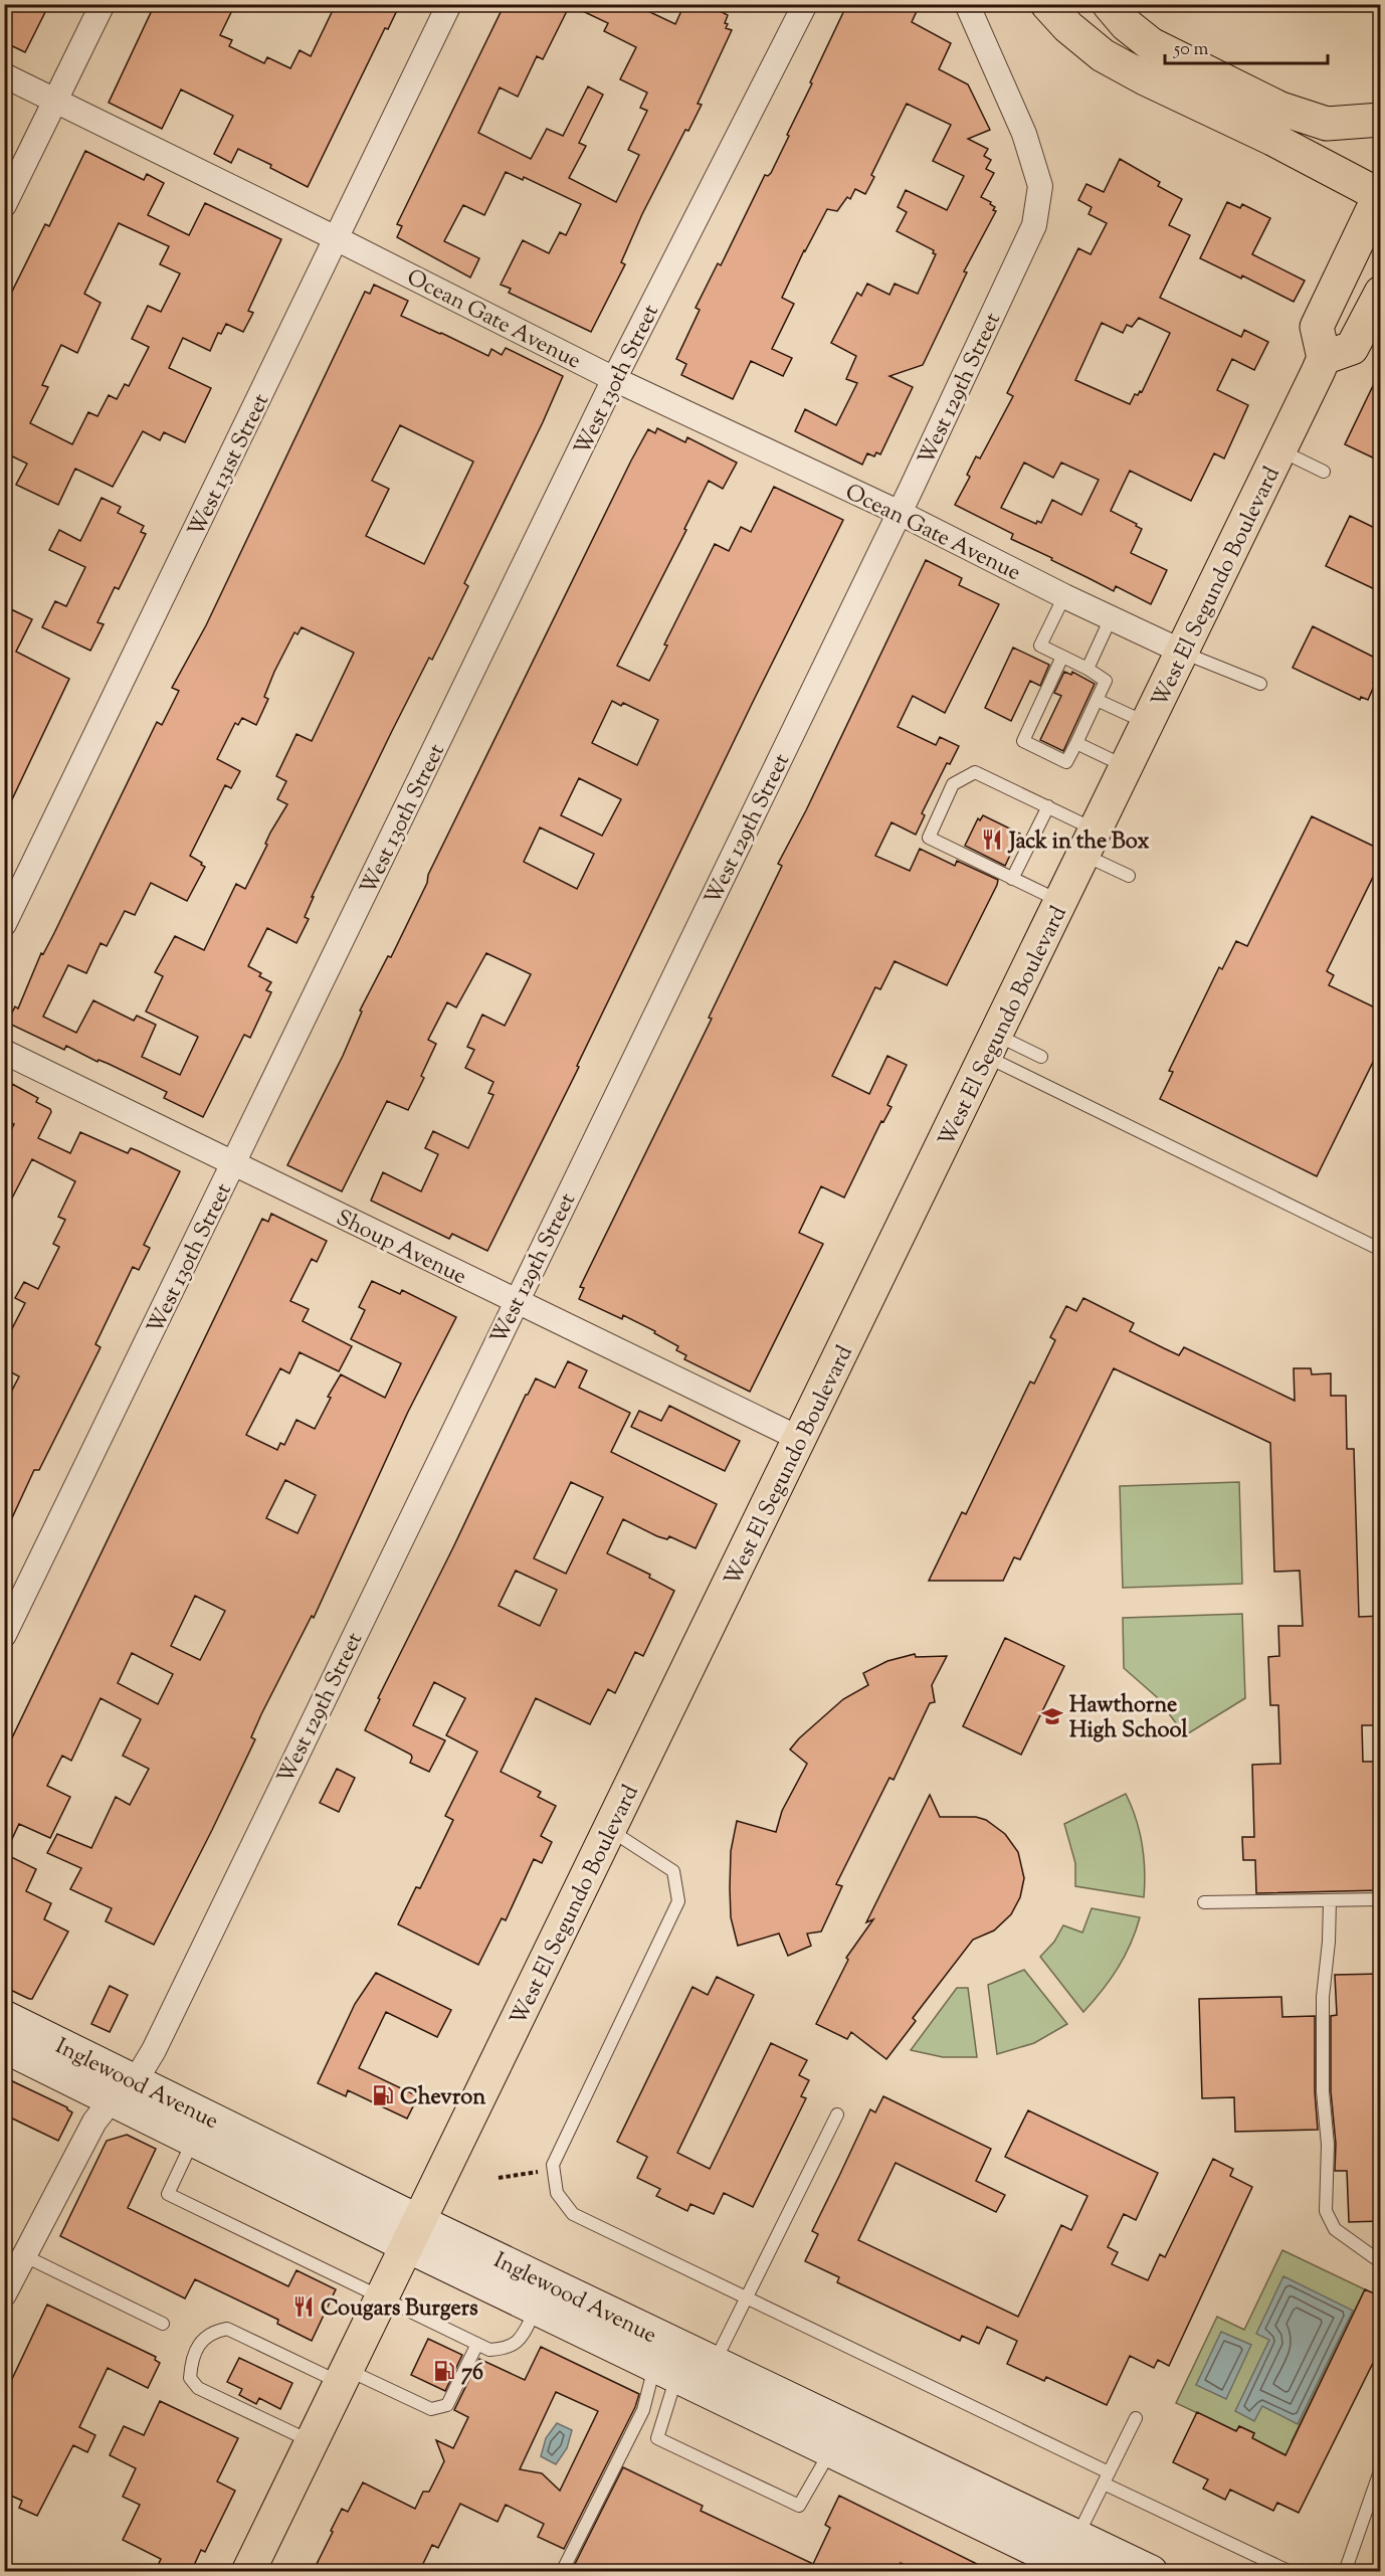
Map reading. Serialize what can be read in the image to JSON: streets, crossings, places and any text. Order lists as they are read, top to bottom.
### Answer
{
  "streets": {
    "main road": ["West El Segundo Boulevard", "Inglewood Avenue"],
    "street": [
      "Ocean Gate Avenue",
      "West 130th Street",
      "West 129th Street",
      "West 131st Street",
      "Shoup Avenue"
    ]
  },
  "crossings": [
    ["Ocean Gate Avenue", "West 130th Street"],
    ["Ocean Gate Avenue", "West 129th Street"],
    ["Ocean Gate Avenue", "West 131st Street"],
    ["Ocean Gate Avenue", "West El Segundo Boulevard"],
    ["West 130th Street", "Shoup Avenue"],
    ["West 129th Street", "Shoup Avenue"],
    ["West 129th Street", "Inglewood Avenue"],
    ["West El Segundo Boulevard", "Shoup Avenue"],
    ["West El Segundo Boulevard", "Inglewood Avenue"]
  ],
  "places": {
    "restaurant": ["Jack in the Box", "Cougars Burgers"],
    "school or university": ["Hawthorne High School"],
    "fuel station": ["Chevron", "76"]
  },
  "scale_bar": "50 m"
}
